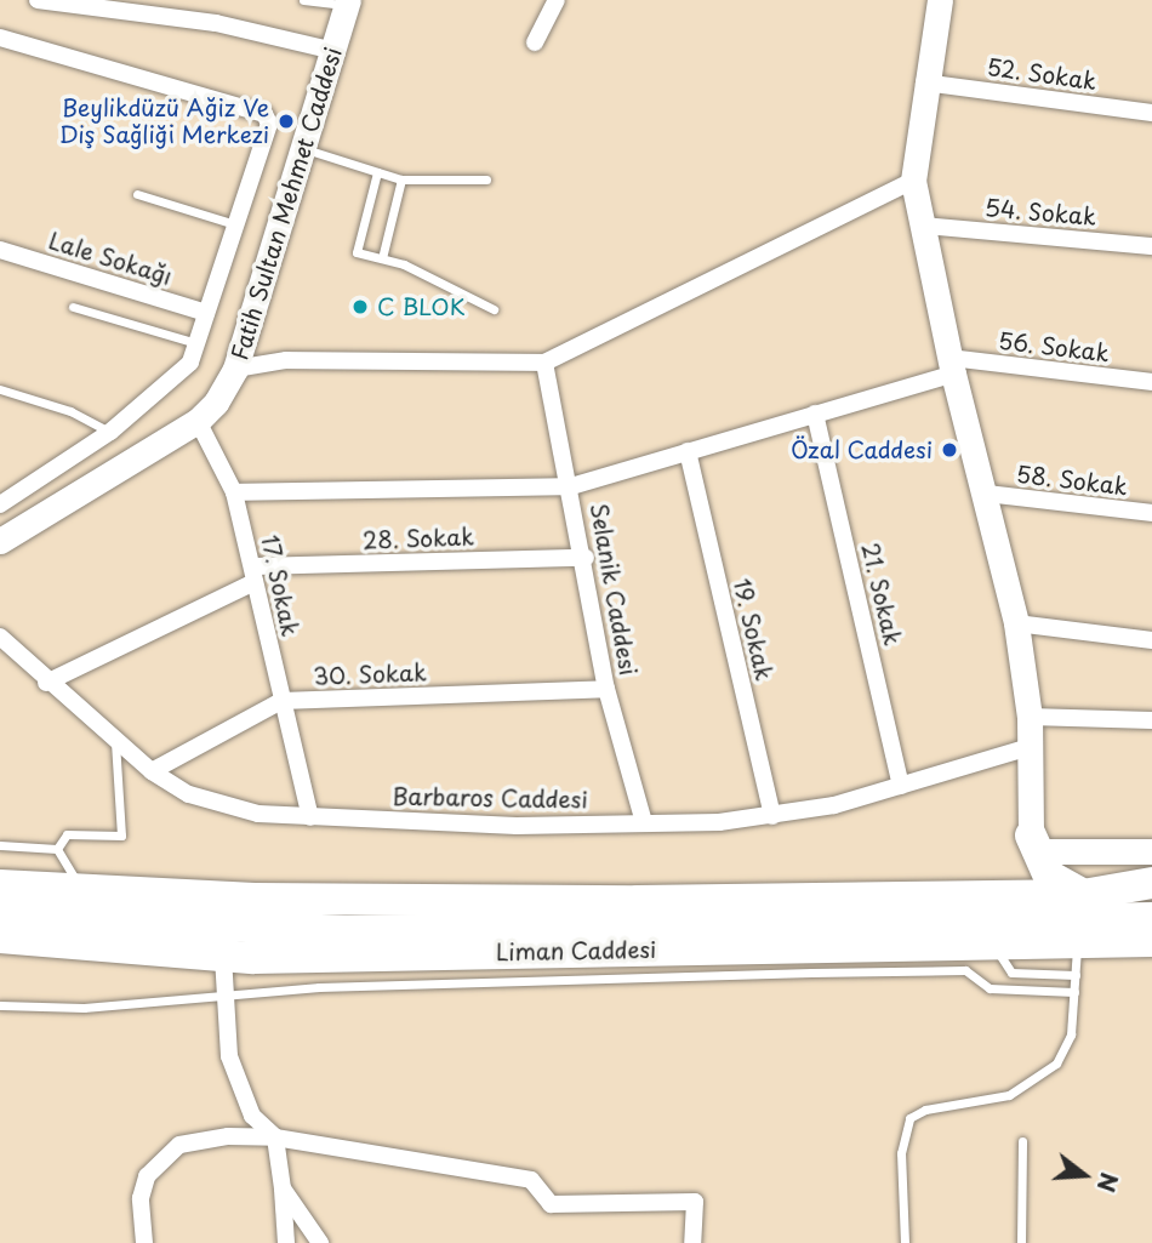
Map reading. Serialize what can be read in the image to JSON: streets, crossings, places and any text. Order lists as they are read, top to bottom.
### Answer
{
  "streets": {
    "highway": ["Liman Caddesi"],
    "street": [
      "52. Sokak",
      "Fatih Sultan Mehmet Caddesi",
      "54. Sokak",
      "Lale Sokağı",
      "56. Sokak",
      "58. Sokak",
      "28. Sokak",
      "17. Sokak",
      "Selanik Caddesi",
      "21. Sokak",
      "19. Sokak",
      "30. Sokak",
      "Barbaros Caddesi"
    ]
  },
  "crossings": [
    ["Fatih Sultan Mehmet Caddesi", "17. Sokak"],
    ["28. Sokak", "17. Sokak"],
    ["28. Sokak", "Selanik Caddesi"],
    ["28. Sokak", "Barbaros Caddesi"],
    ["17. Sokak", "30. Sokak"],
    ["17. Sokak", "Barbaros Caddesi"],
    ["Selanik Caddesi", "30. Sokak"],
    ["Selanik Caddesi", "Barbaros Caddesi"],
    ["21. Sokak", "Barbaros Caddesi"],
    ["19. Sokak", "Barbaros Caddesi"],
    ["30. Sokak", "Barbaros Caddesi"]
  ],
  "places": ["Beylikdüzü Ağiz Ve Diş Sağliği Merkezi", "C BLOK", "Özal Caddesi"],
  "north": "right"
}
